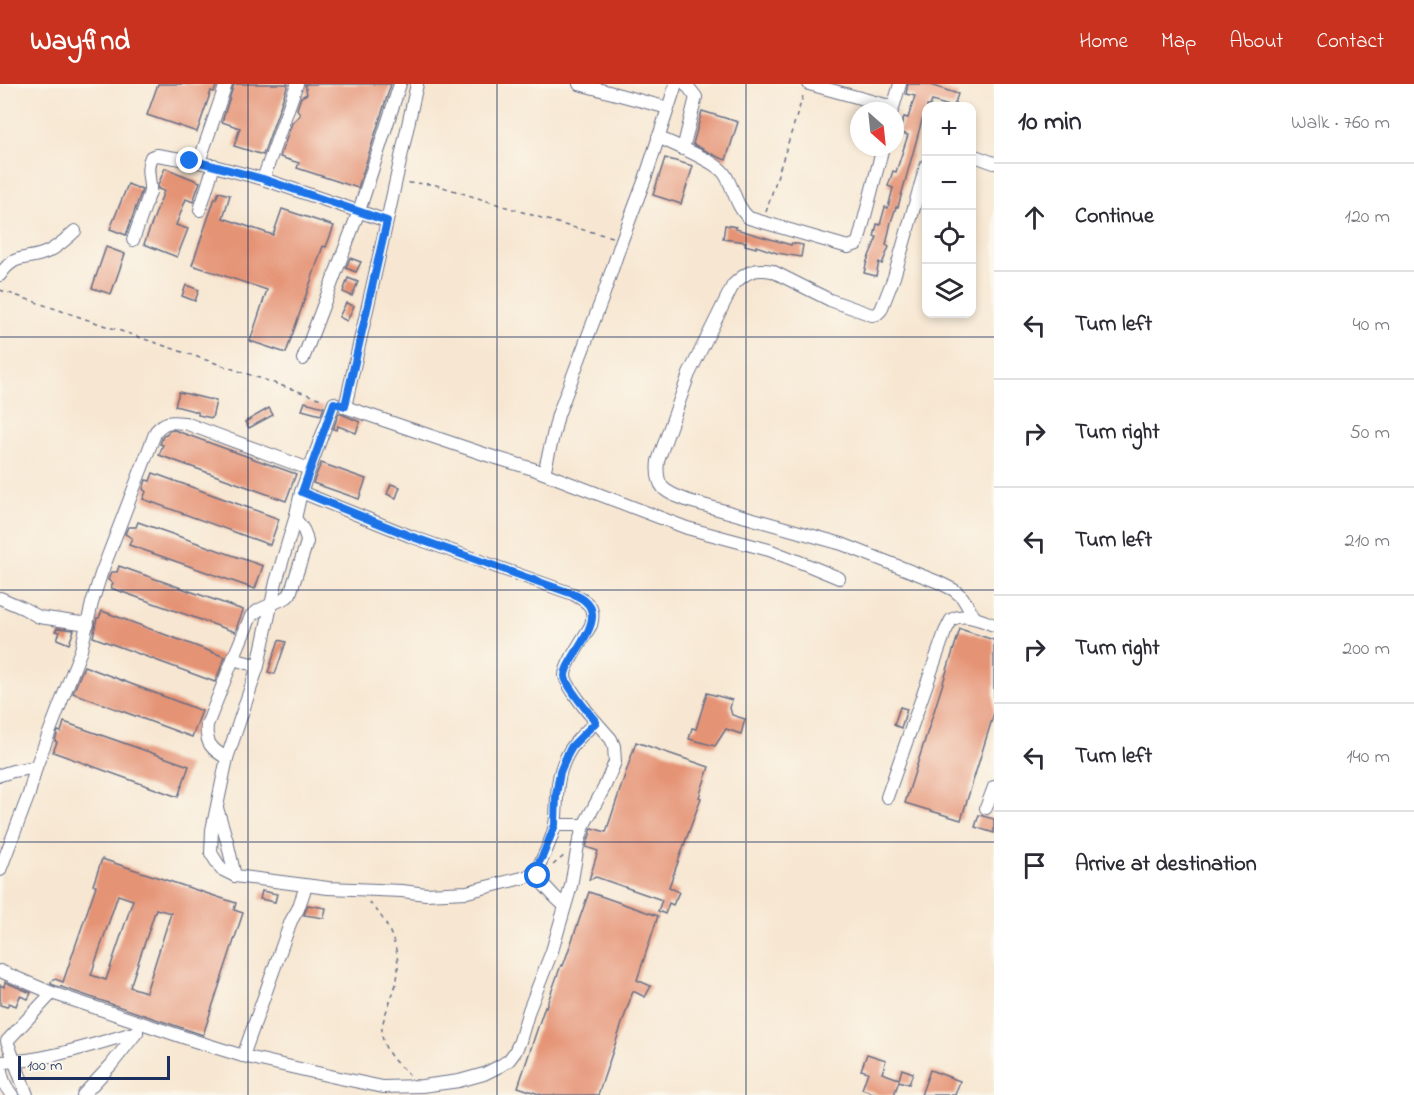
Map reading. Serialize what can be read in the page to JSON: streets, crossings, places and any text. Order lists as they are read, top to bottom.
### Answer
{
  "scale_bar": "100 m",
  "north": "bottom right",
  "page": {
    "header": "Wayfind",
    "nav": [
      "Home",
      "Map",
      "About",
      "Contact"
    ],
    "heading": ["10 min", "Walk · 760 m"],
    "map_buttons": ["+", "−"],
    "list": [
      ["Continue", "120 m"],
      ["Turn left", "40 m"],
      ["Turn right", "50 m"],
      ["Turn left", "210 m"],
      ["Turn right", "200 m"],
      ["Turn left", "140 m"],
      "Arrive at destination"
    ],
    "scale": "100 m"
  }
}
